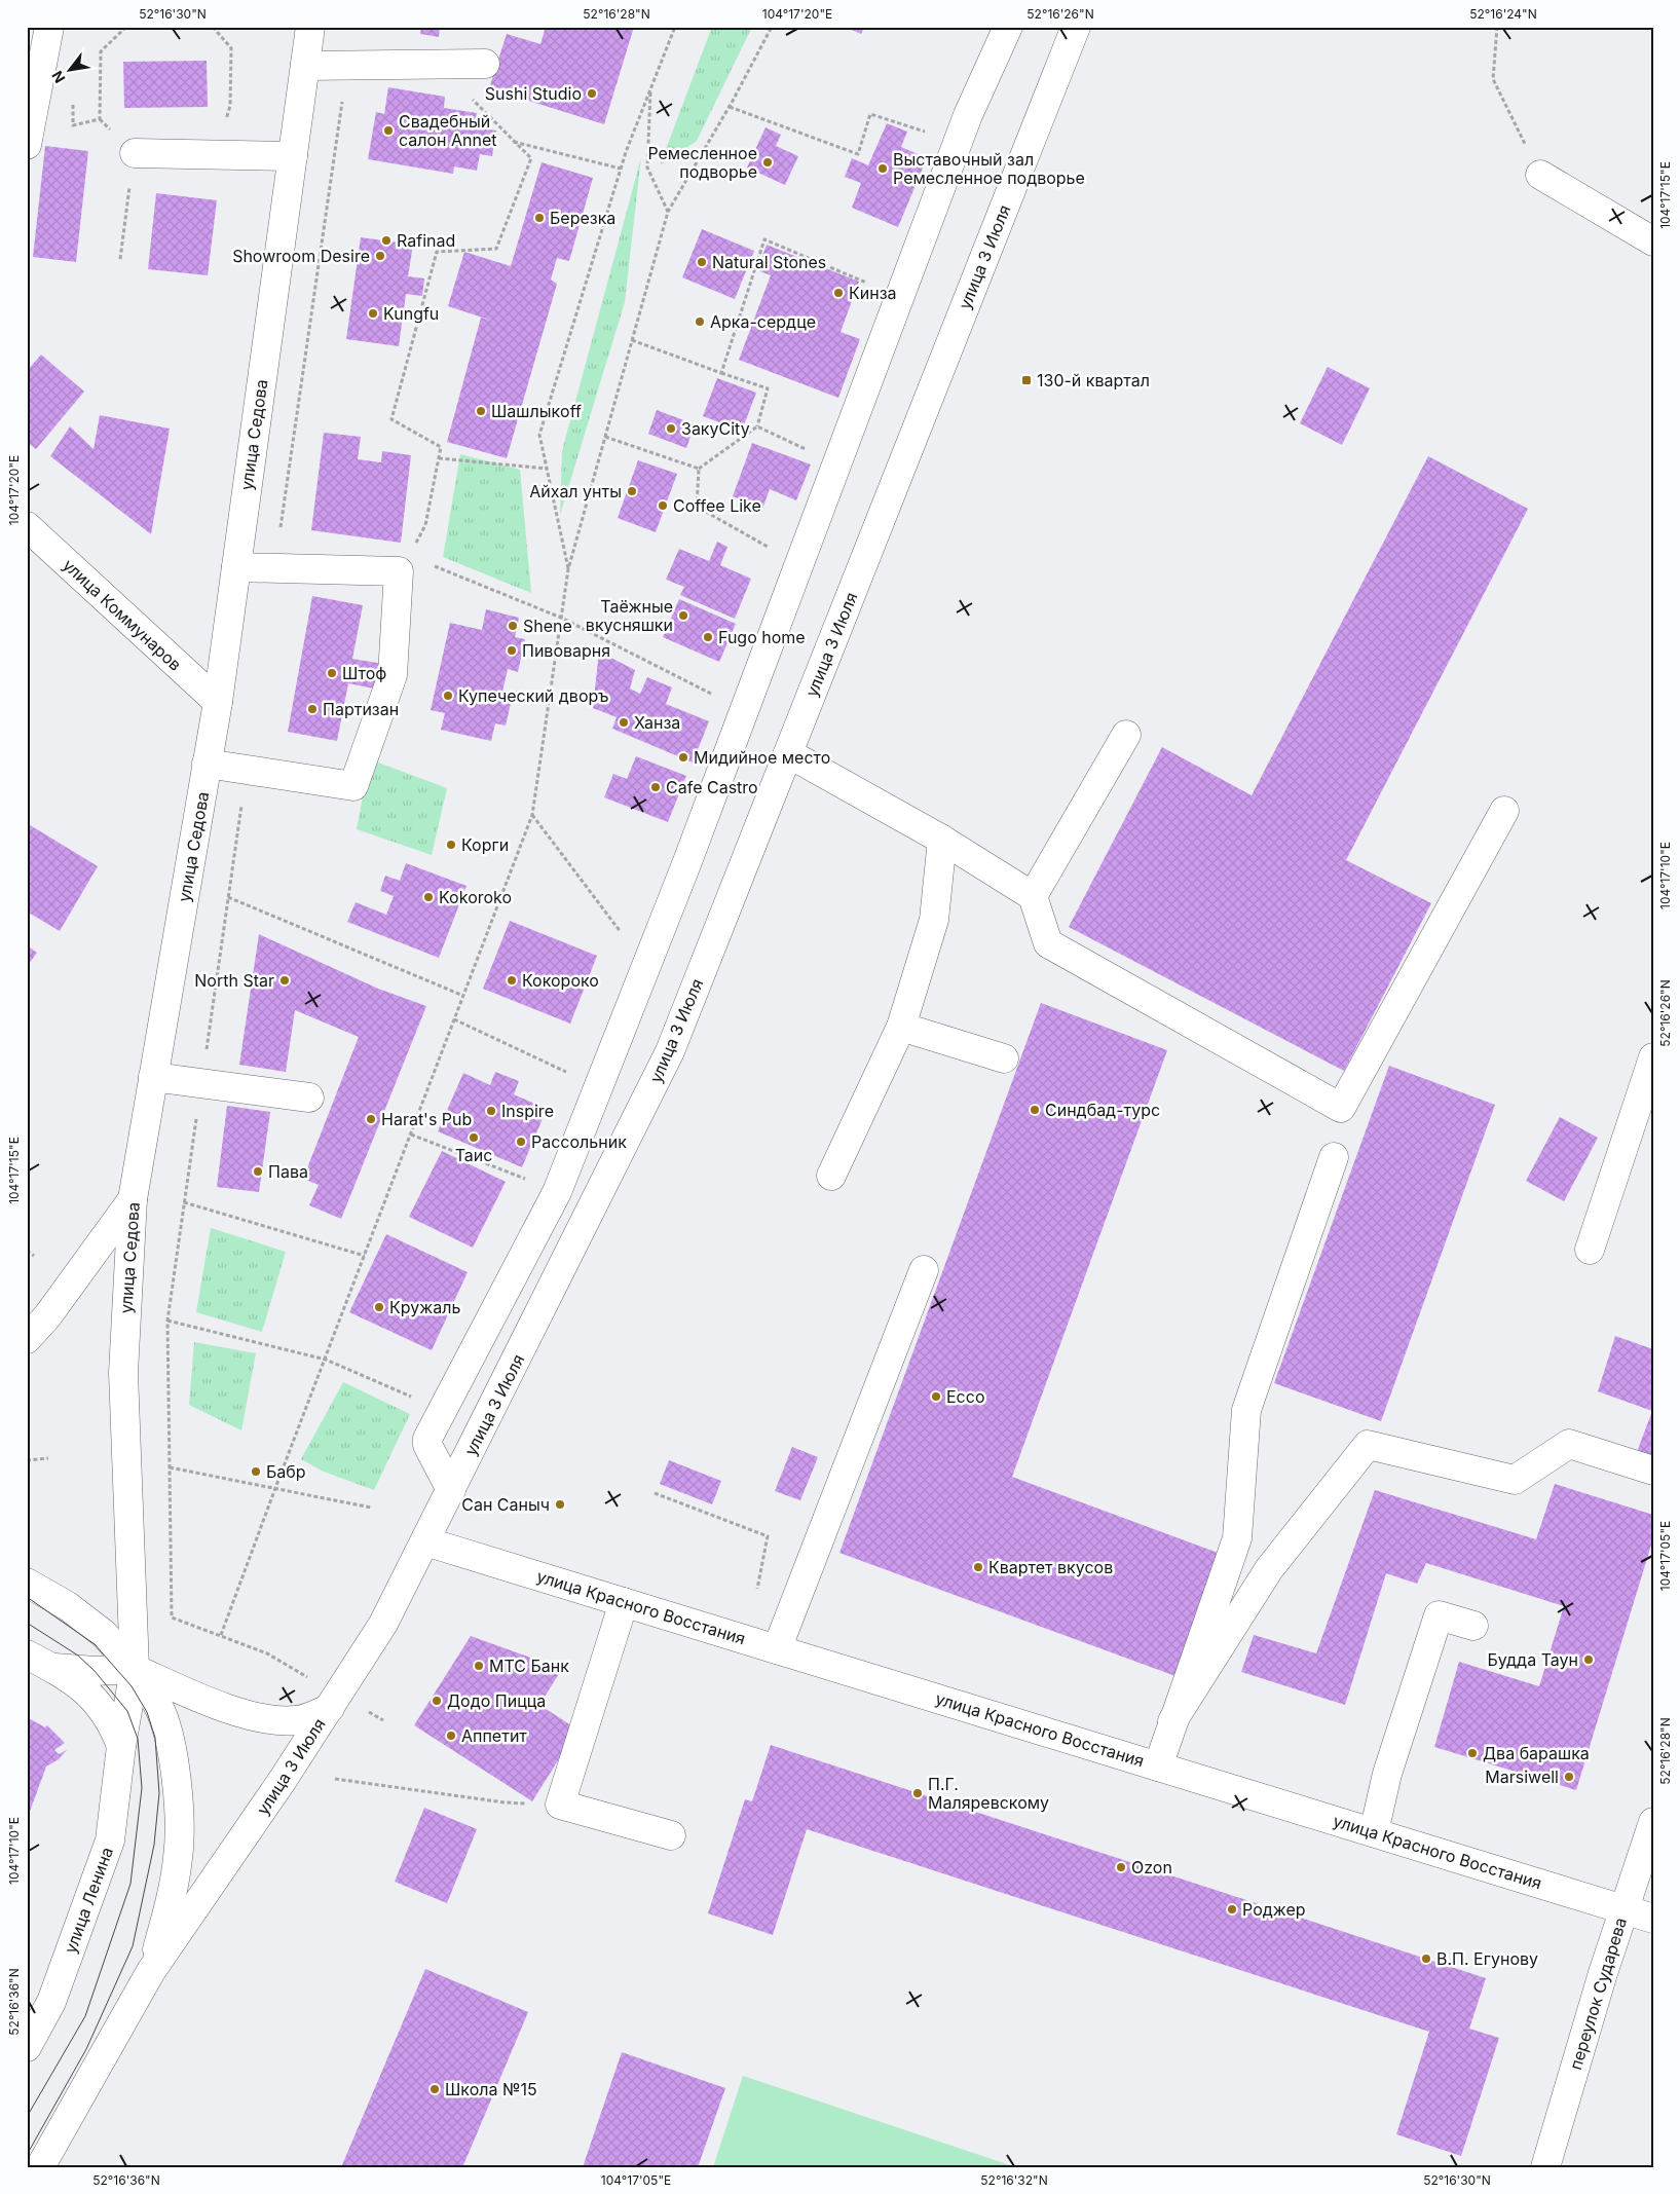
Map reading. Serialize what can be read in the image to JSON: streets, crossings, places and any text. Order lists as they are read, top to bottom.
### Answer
{
  "streets": {
    "main road": [
      "улица 3 Июля",
      "улица Седова",
      "улица Коммунаров",
      "улица Красного Восстания",
      "улица Ленина",
      "переулок Сударева"
    ]
  },
  "crossings": [
    ["улица 3 Июля", "улица Красного Восстания"],
    ["улица Седова", "улица Коммунаров"],
    ["улица Седова", "улица Ленина"],
    ["улица Красного Восстания", "переулок Сударева"]
  ],
  "places": {
    "other": [
      "Sushi Studio",
      "Свадебный салон Annet",
      "Ремесленное подворье",
      "Выставочный зал Ремесленное подворье",
      "Березка",
      "Rafinad",
      "Showroom Desire",
      "Natural Stones",
      "Кинза",
      "Kungfu",
      "Арка-сердце",
      "Шашлыкoff",
      "ЗакуCity",
      "Айхал унты",
      "Coffee Like",
      "Таёжные вкусняшки",
      "Shene",
      "Fugo home",
      "Пивоварня",
      "Штоф",
      "Купеческий дворъ",
      "Партизан",
      "Ханза",
      "Мидийное место",
      "Cafe Castro",
      "Корги",
      "Kokoroko",
      "North Star",
      "Кокороко",
      "Синдбад-турс",
      "Inspire",
      "Harat's Pub",
      "Таис",
      "Рассольник",
      "Пава",
      "Кружаль",
      "Ecco",
      "Бабр",
      "Сан Саныч",
      "Квартет вкусов",
      "Будда Таун",
      "МТС Банк",
      "Додо Пицца",
      "Аппетит",
      "Два барашка",
      "Marsiwell",
      "П.Г. Маляревскому",
      "Ozon",
      "Роджер",
      "В.П. Егунову",
      "Школа №15"
    ],
    "transit": ["130-й квартал"]
  },
  "north": "bottom left",
  "coordinates": [
    "52°16'30\"N",
    "52°16'28\"N",
    "104°17'20\"E",
    "52°16'26\"N",
    "52°16'24\"N",
    "104°17'15\"E",
    "104°17'10\"E",
    "104°17'05\"E",
    "52°16'36\"N",
    "52°16'32\"N"
  ]
}
